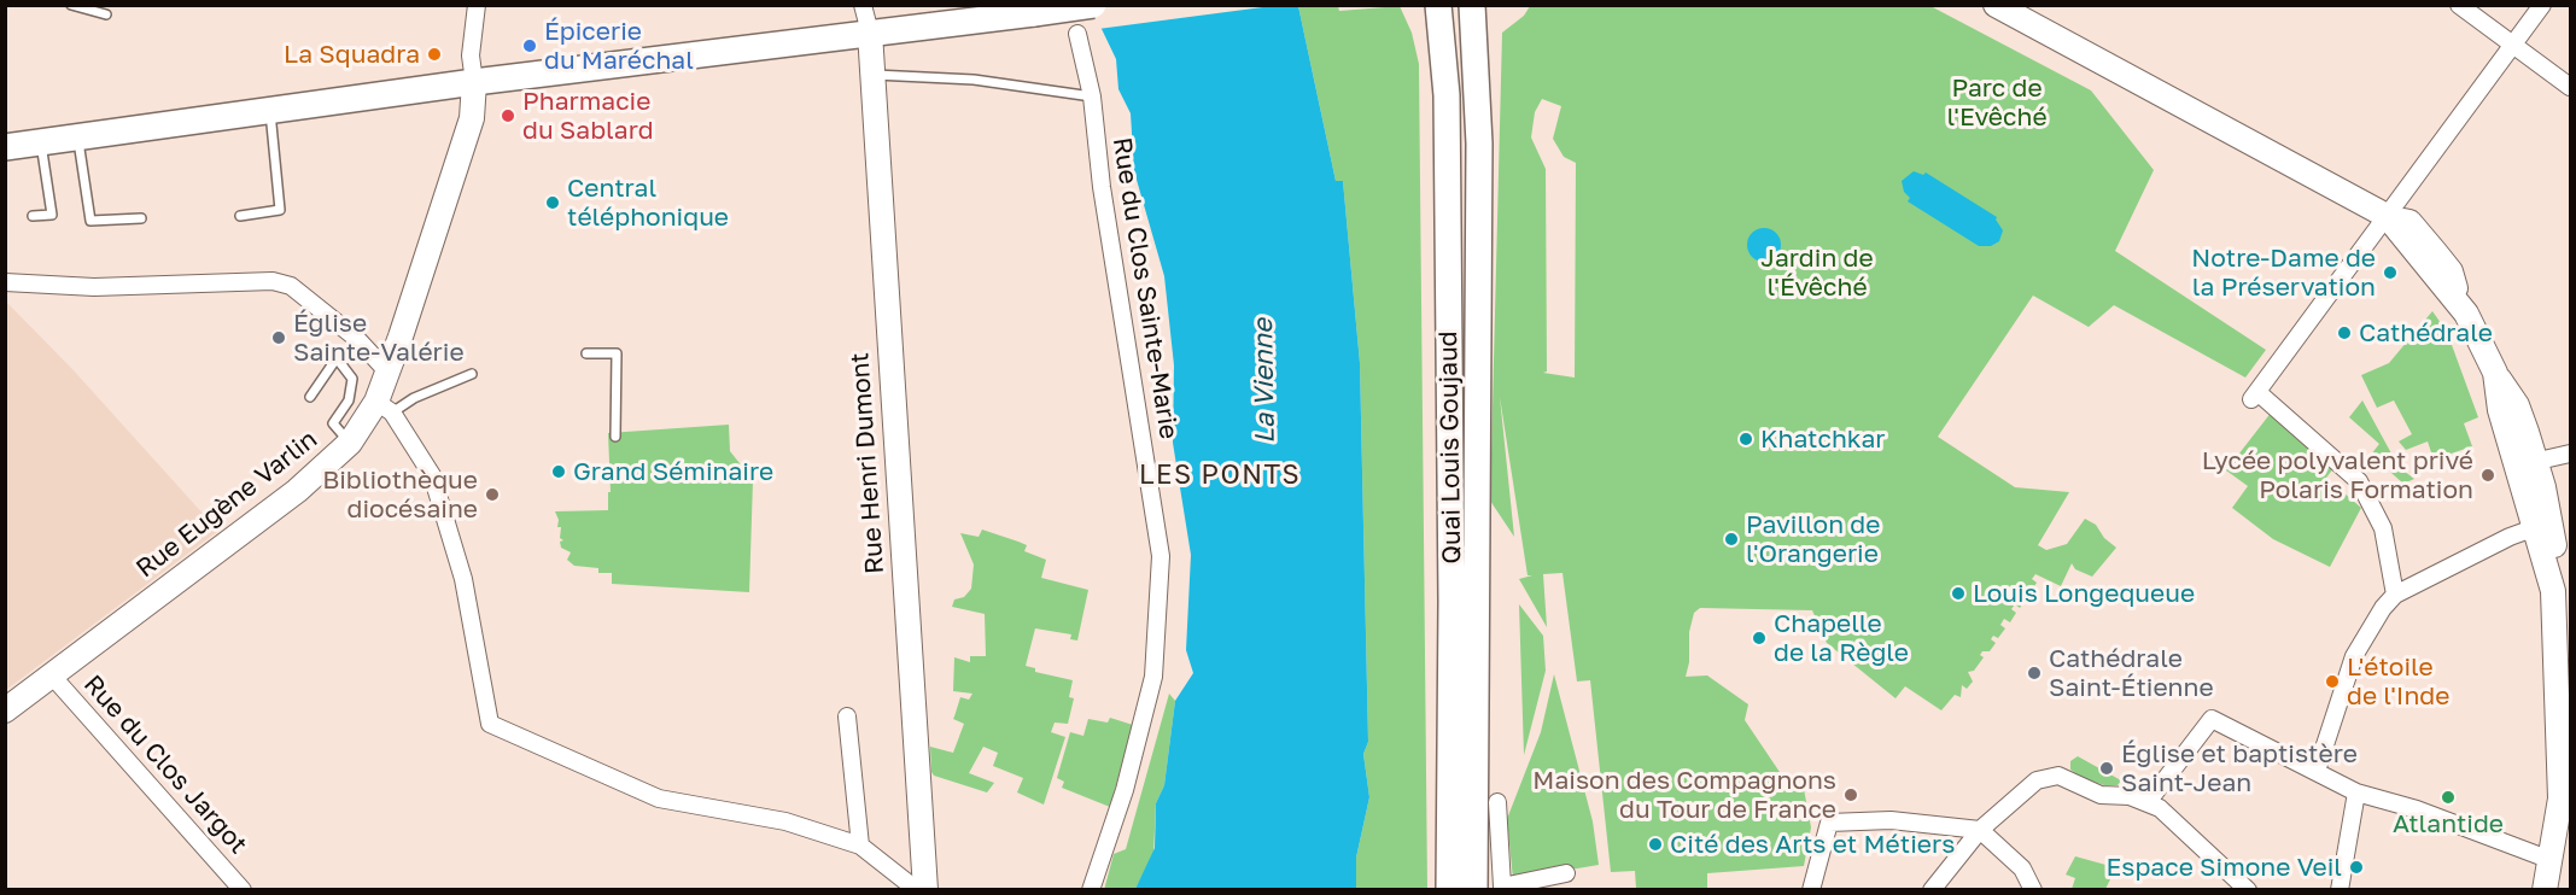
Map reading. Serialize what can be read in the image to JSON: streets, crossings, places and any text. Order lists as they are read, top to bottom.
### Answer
{
  "streets": {
    "main road": ["Quai Louis Goujaud"],
    "street": [
      "Rue du Clos Sainte-Marie",
      "Rue Henri Dumont",
      "Rue Eugène Varlin",
      "Rue du Clos Jargot"
    ]
  },
  "crossings": [
    ["Rue Eugène Varlin", "Rue du Clos Jargot"]
  ],
  "districts": ["LES PONTS"],
  "water": ["La Vienne"],
  "parks": ["Parc de l'Evêché", "Jardin de l'Évêché"],
  "places": [
    "Épicerie du Maréchal",
    "La Squadra",
    "Pharmacie du Sablard",
    "Central téléphonique",
    "Notre-Dame de la Préservation",
    "Cathédrale",
    "Église Sainte-Valérie",
    "Khatchkar",
    "Grand Séminaire",
    "Lycée polyvalent privé Polaris Formation",
    "Bibliothèque diocésaine",
    "Pavillon de l'Orangerie",
    "Louis Longequeue",
    "Chapelle de la Règle",
    "Cathédrale Saint-Étienne",
    "L'étoile de l'Inde",
    "Église et baptistère Saint-Jean",
    "Maison des Compagnons du Tour de France",
    "Atlantide",
    "Cité des Arts et Métiers",
    "Espace Simone Veil"
  ]
}
